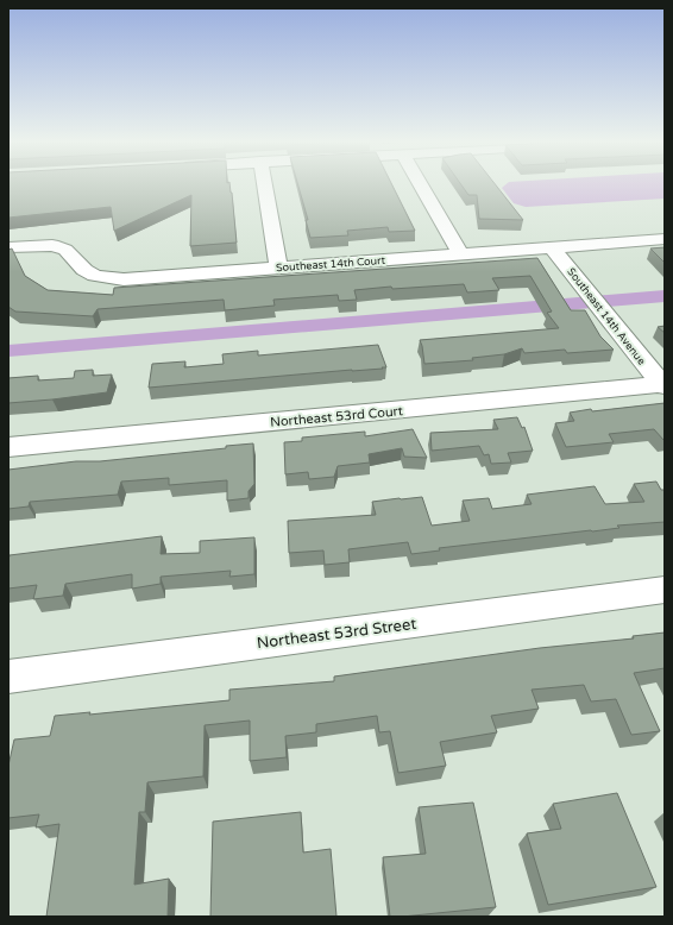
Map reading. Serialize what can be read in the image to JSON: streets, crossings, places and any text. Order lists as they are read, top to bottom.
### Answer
{
  "streets": {
    "street": [
      "Southeast 14th Court",
      "Southeast 14th Avenue",
      "Northeast 53rd Court",
      "Northeast 53rd Street"
    ]
  },
  "crossings": [
    ["Southeast 14th Court", "Southeast 14th Avenue"],
    ["Southeast 14th Avenue", "Northeast 53rd Court"]
  ]
}
